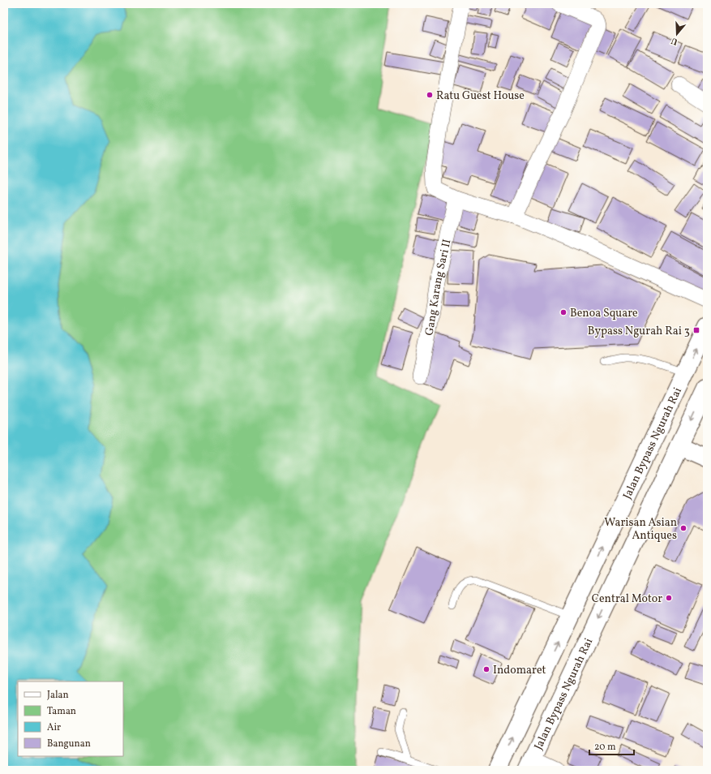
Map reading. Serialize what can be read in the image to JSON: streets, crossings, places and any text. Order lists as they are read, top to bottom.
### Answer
{
  "streets": {
    "main road": ["Jalan Bypass Ngurah Rai"],
    "street": ["Gang Karang Sari II"]
  },
  "places": {
    "other": [
      "Ratu Guest House",
      "Benoa Square",
      "Warisan Asian Antiques",
      "Central Motor",
      "Indomaret"
    ],
    "transit": ["Bypass Ngurah Rai 3"]
  },
  "legend": [
    "Jalan",
    "Taman",
    "Air",
    "Bangunan"
  ],
  "scale_bar": "20 m",
  "north": "bottom"
}
